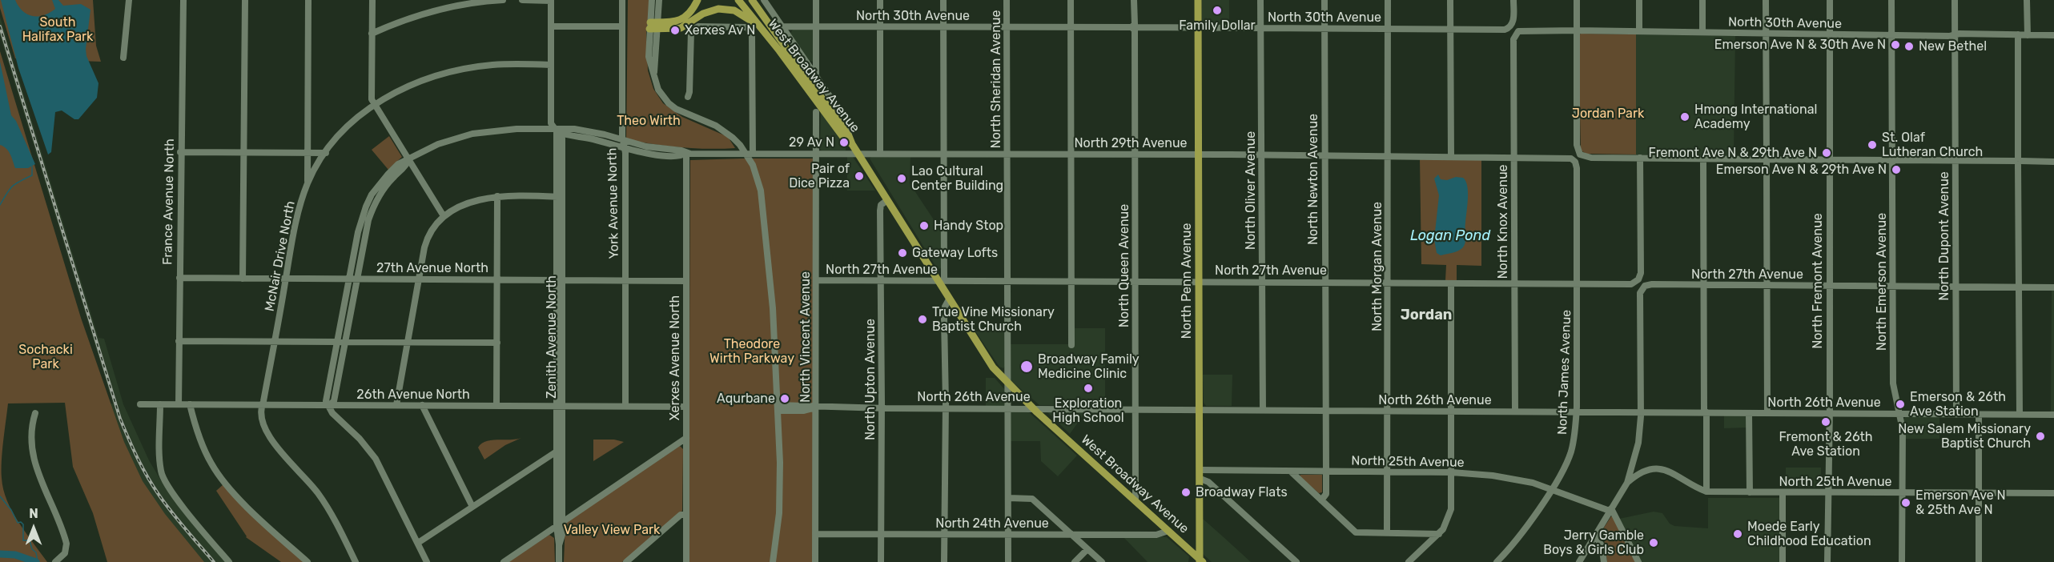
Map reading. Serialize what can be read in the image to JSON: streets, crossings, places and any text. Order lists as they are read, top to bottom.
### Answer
{
  "streets": {
    "main road": ["West Broadway Avenue", "North Penn Avenue"],
    "street": [
      "North 30th Avenue",
      "North Sheridan Avenue",
      "North 29th Avenue",
      "North Newton Avenue",
      "North Oliver Avenue",
      "France Avenue North",
      "York Avenue North",
      "North Knox Avenue",
      "North Dupont Avenue",
      "McNair Drive North",
      "North Queen Avenue",
      "North Morgan Avenue",
      "27th Avenue North",
      "North 27th Avenue",
      "North Fremont Avenue",
      "North Emerson Avenue",
      "Zenith Avenue North",
      "North Vincent Avenue",
      "Xerxes Avenue North",
      "North James Avenue",
      "North Upton Avenue",
      "26th Avenue North",
      "North 26th Avenue",
      "North 25th Avenue",
      "North 24th Avenue"
    ]
  },
  "crossings": [
    ["North 30th Avenue", "West Broadway Avenue"],
    ["North 30th Avenue", "North Sheridan Avenue"],
    ["North 30th Avenue", "North Newton Avenue"],
    ["North 30th Avenue", "North Oliver Avenue"],
    ["North 30th Avenue", "North Knox Avenue"],
    ["North 30th Avenue", "North Dupont Avenue"],
    ["North 30th Avenue", "North Queen Avenue"],
    ["North 30th Avenue", "North Morgan Avenue"],
    ["North 30th Avenue", "North Penn Avenue"],
    ["North 30th Avenue", "North Fremont Avenue"],
    ["North 30th Avenue", "North Emerson Avenue"],
    ["West Broadway Avenue", "North Sheridan Avenue"],
    ["West Broadway Avenue", "North 29th Avenue"],
    ["West Broadway Avenue", "North Queen Avenue"],
    ["West Broadway Avenue", "North 27th Avenue"],
    ["West Broadway Avenue", "North Penn Avenue"],
    ["West Broadway Avenue", "North Upton Avenue"],
    ["West Broadway Avenue", "North 26th Avenue"],
    ["West Broadway Avenue", "North 24th Avenue"],
    ["North Sheridan Avenue", "North 29th Avenue"],
    ["North Sheridan Avenue", "North 27th Avenue"],
    ["North Sheridan Avenue", "North 26th Avenue"],
    ["North Sheridan Avenue", "North 24th Avenue"],
    ["North 29th Avenue", "North Newton Avenue"],
    ["North 29th Avenue", "North Oliver Avenue"],
    ["North 29th Avenue", "York Avenue North"],
    ["North 29th Avenue", "North Knox Avenue"],
    ["North 29th Avenue", "North Queen Avenue"],
    ["North 29th Avenue", "North Morgan Avenue"],
    ["North 29th Avenue", "27th Avenue North"],
    ["North 29th Avenue", "North Penn Avenue"],
    ["North 29th Avenue", "Zenith Avenue North"],
    ["North 29th Avenue", "North Vincent Avenue"],
    ["North 29th Avenue", "Xerxes Avenue North"],
    ["North 29th Avenue", "North James Avenue"],
    ["North 29th Avenue", "26th Avenue North"],
    ["North Newton Avenue", "North 27th Avenue"],
    ["North Newton Avenue", "North 26th Avenue"],
    ["North Newton Avenue", "North 25th Avenue"],
    ["North Oliver Avenue", "North 27th Avenue"],
    ["North Oliver Avenue", "North 26th Avenue"],
    ["France Avenue North", "27th Avenue North"],
    ["France Avenue North", "26th Avenue North"],
    ["York Avenue North", "27th Avenue North"],
    ["York Avenue North", "26th Avenue North"],
    ["North Knox Avenue", "North 27th Avenue"],
    ["North Knox Avenue", "North 26th Avenue"],
    ["North Dupont Avenue", "North 27th Avenue"],
    ["North Dupont Avenue", "North 26th Avenue"],
    ["McNair Drive North", "27th Avenue North"],
    ["McNair Drive North", "Zenith Avenue North"],
    ["McNair Drive North", "26th Avenue North"],
    ["North Queen Avenue", "North 27th Avenue"],
    ["North Queen Avenue", "North 26th Avenue"],
    ["North Morgan Avenue", "North 27th Avenue"],
    ["North Morgan Avenue", "North 26th Avenue"],
    ["North Morgan Avenue", "North 25th Avenue"],
    ["27th Avenue North", "Zenith Avenue North"],
    ["27th Avenue North", "Xerxes Avenue North"],
    ["North 27th Avenue", "North Penn Avenue"],
    ["North 27th Avenue", "North Fremont Avenue"],
    ["North 27th Avenue", "North Emerson Avenue"],
    ["North 27th Avenue", "North Vincent Avenue"],
    ["North 27th Avenue", "North James Avenue"],
    ["North 27th Avenue", "North Upton Avenue"],
    ["North 27th Avenue", "North 26th Avenue"],
    ["North Penn Avenue", "North 26th Avenue"],
    ["North Penn Avenue", "North 25th Avenue"],
    ["North Fremont Avenue", "North 26th Avenue"],
    ["North Fremont Avenue", "North 25th Avenue"],
    ["North Emerson Avenue", "North 26th Avenue"],
    ["North Emerson Avenue", "North 25th Avenue"],
    ["Zenith Avenue North", "26th Avenue North"],
    ["North Vincent Avenue", "North 26th Avenue"],
    ["North Vincent Avenue", "North 24th Avenue"],
    ["Xerxes Avenue North", "26th Avenue North"],
    ["North James Avenue", "North 26th Avenue"],
    ["North James Avenue", "North 25th Avenue"],
    ["North Upton Avenue", "North 26th Avenue"],
    ["North Upton Avenue", "North 24th Avenue"]
  ],
  "districts": ["Jordan"],
  "water": ["Logan Pond"],
  "parks": [
    "South Halifax Park",
    "Jordan Park",
    "Theo Wirth",
    "Theodore Wirth Parkway",
    "Sochacki Park",
    "Valley View Park"
  ],
  "places": [
    "Family Dollar",
    "Xerxes Av N",
    "Emerson Ave N & 30th Ave N",
    "New Bethel",
    "Hmong International Academy",
    "29 Av N",
    "St. Olaf Lutheran Church",
    "Fremont Ave N & 29th Ave N",
    "Emerson Ave N & 29th Ave N",
    "Pair of Dice Pizza",
    "Lao Cultural Center Building",
    "Handy Stop",
    "Gateway Lofts",
    "True Vine Missionary Baptist Church",
    "Broadway Family Medicine Clinic",
    "Exploration High School",
    "Aqurbane",
    "Emerson & 26th Ave Station",
    "Fremont & 26th Ave Station",
    "New Salem Missionary Baptist Church",
    "Broadway Flats",
    "Emerson Ave N & 25th Ave N",
    "Moede Early Childhood Education",
    "Jerry Gamble Boys & Girls Club"
  ],
  "north": "top"
}
